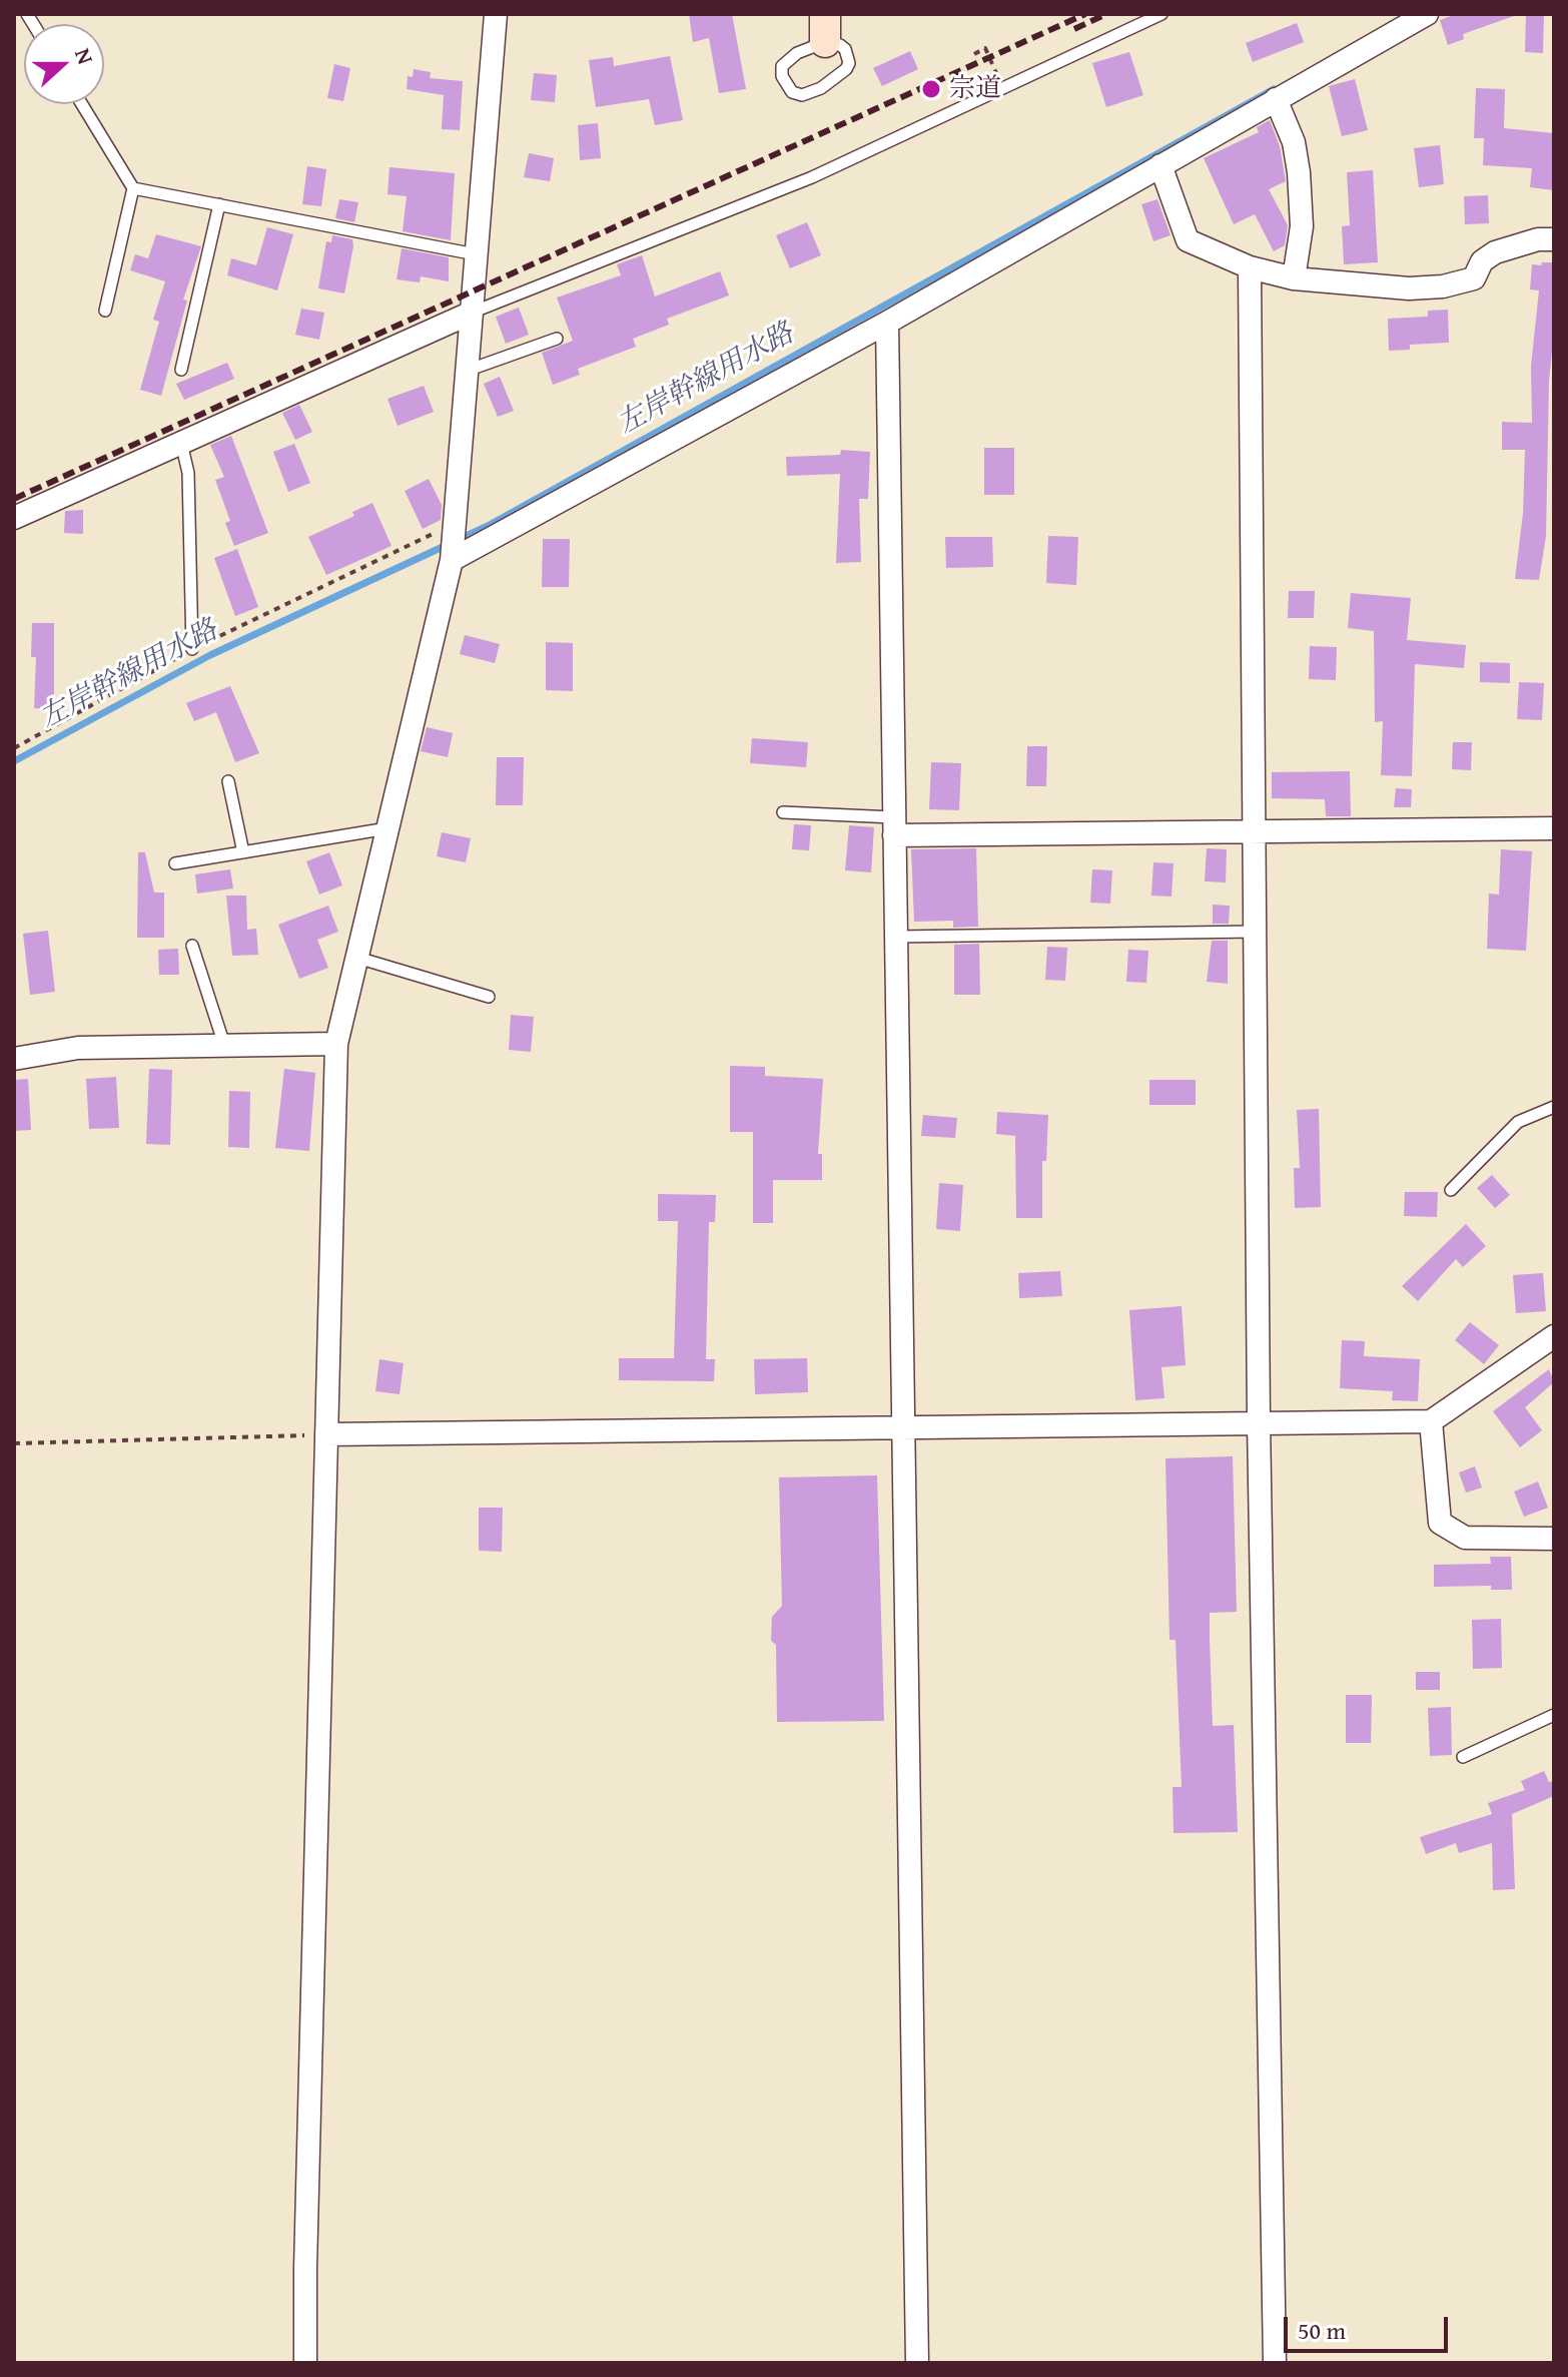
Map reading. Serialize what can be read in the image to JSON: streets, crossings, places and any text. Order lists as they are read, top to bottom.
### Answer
{
  "water": ["左岸幹線用水路"],
  "places": ["宗道"],
  "scale_bar": "50 m",
  "north": "right"
}
